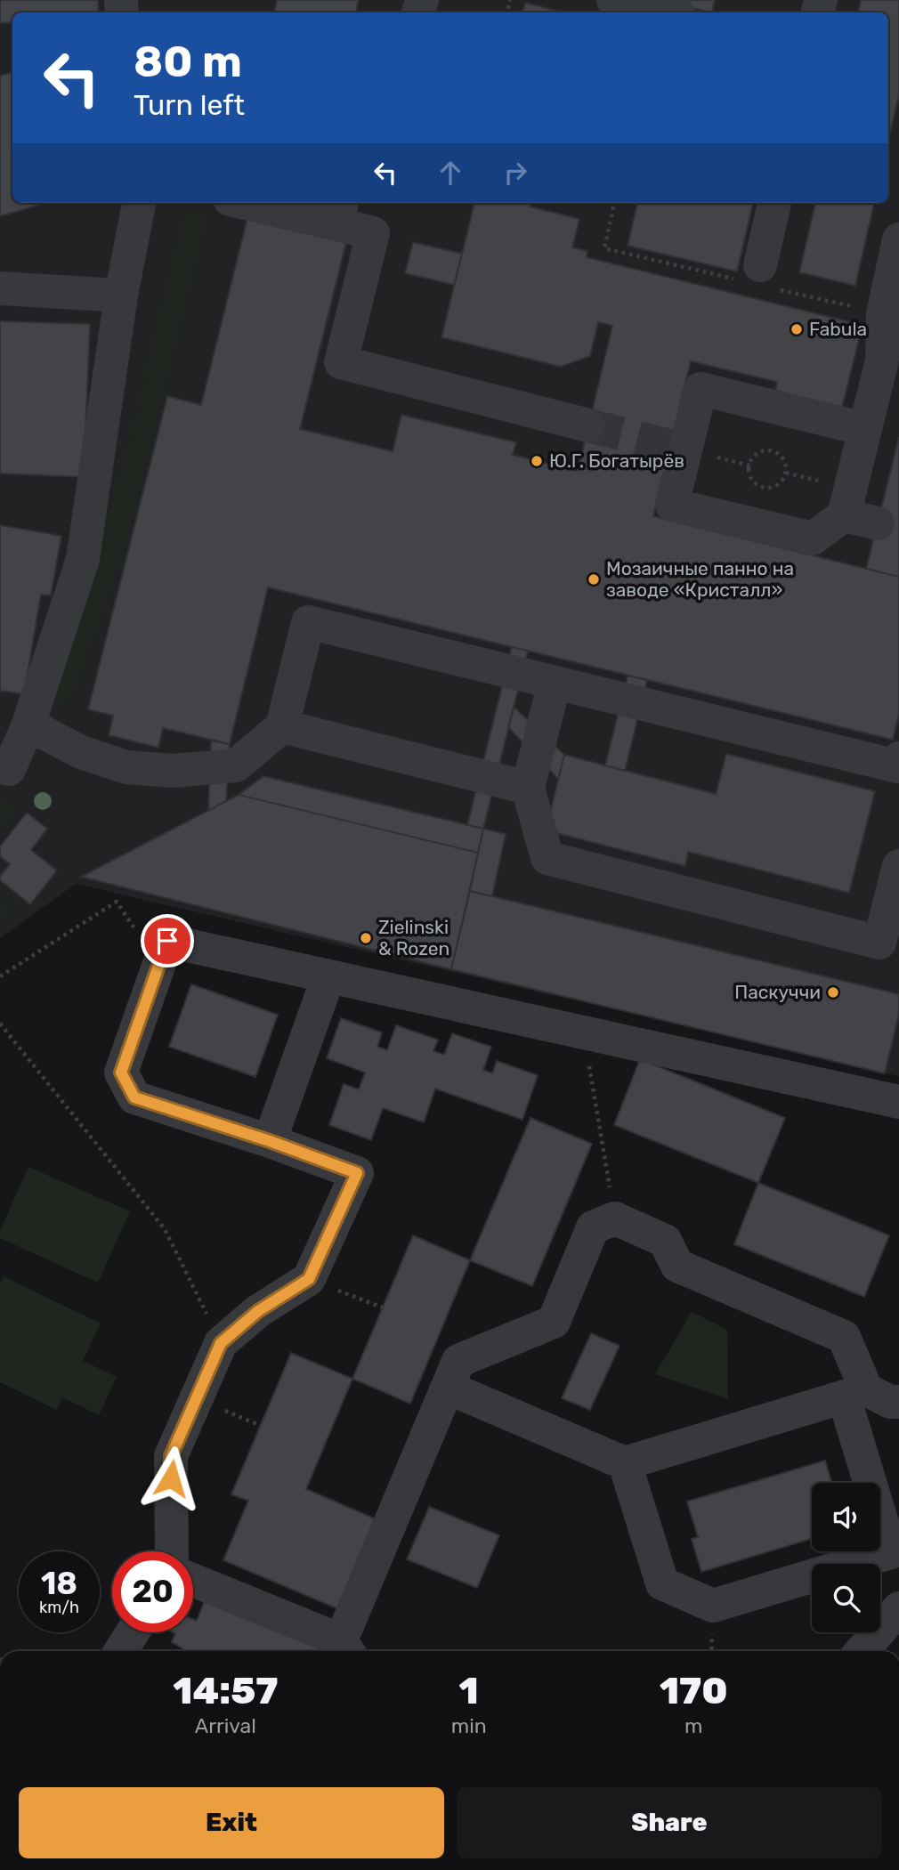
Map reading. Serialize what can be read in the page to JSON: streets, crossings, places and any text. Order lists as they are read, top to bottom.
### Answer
{
  "places": [
    "Fabula",
    "Ю.Г. Богатырёв",
    "Мозаичные панно на заводе «Кристалл»",
    "Zielinski & Rozen",
    "Паскуччи"
  ],
  "page": {
    "turn": ["80 m", "Turn left"],
    "speed": "18 km/h",
    "limit": "20",
    "eta": [
      "14:57",
      "Arrival",
      "1",
      "min",
      "170",
      "m"
    ],
    "buttons": ["Exit", "Share"]
  }
}
